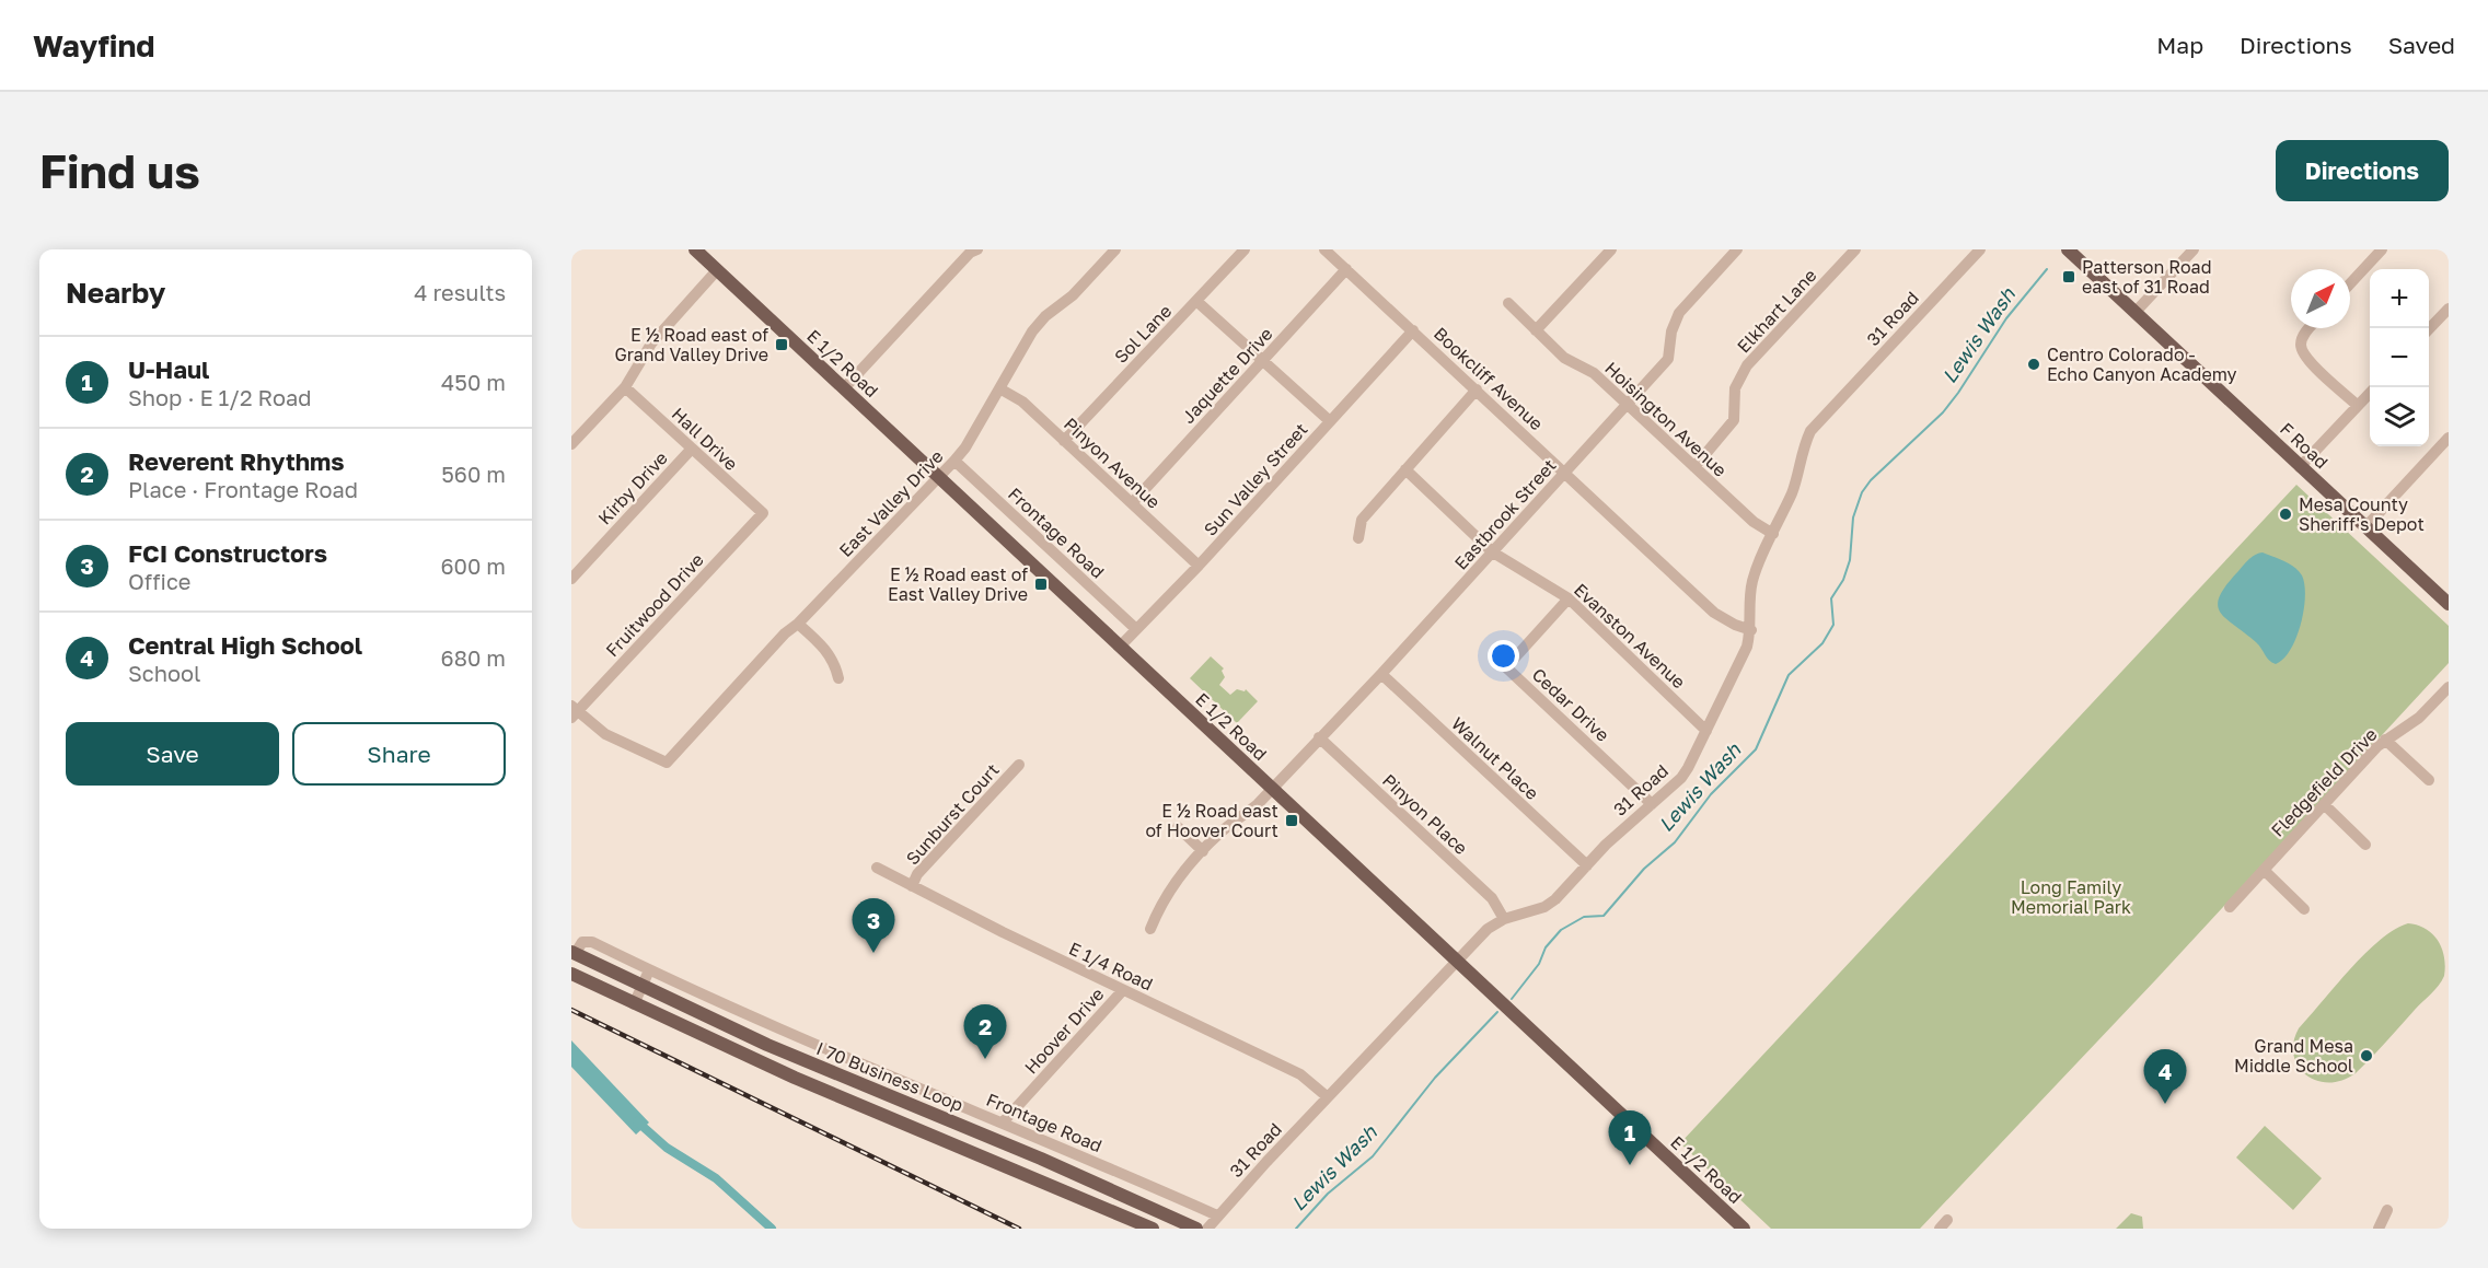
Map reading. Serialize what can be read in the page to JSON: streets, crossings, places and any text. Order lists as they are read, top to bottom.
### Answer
{
  "streets": {
    "main road": ["E 1/2 Road", "F Road", "I 70 Business Loop"],
    "street": [
      "Elkhart Lane",
      "31 Road",
      "Sol Lane",
      "Jaquette Drive",
      "Bookcliff Avenue",
      "Hoisington Avenue",
      "Hall Drive",
      "Pinyon Avenue",
      "Sun Valley Street",
      "Kirby Drive",
      "East Valley Drive",
      "Eastbrook Street",
      "Frontage Road",
      "Fruitwood Drive",
      "Evanston Avenue",
      "Cedar Drive",
      "Walnut Place",
      "Fledgefield Drive",
      "Sunburst Court",
      "Pinyon Place",
      "E 1/4 Road",
      "Hoover Drive"
    ]
  },
  "crossings": [
    ["Elkhart Lane", "Hoisington Avenue"],
    ["31 Road", "E 1/2 Road"],
    ["31 Road", "Bookcliff Avenue"],
    ["31 Road", "Hoisington Avenue"],
    ["31 Road", "Frontage Road"],
    ["31 Road", "Evanston Avenue"],
    ["31 Road", "Cedar Drive"],
    ["31 Road", "Walnut Place"],
    ["31 Road", "Pinyon Place"],
    ["31 Road", "E 1/4 Road"],
    ["Sol Lane", "Pinyon Avenue"],
    ["E 1/2 Road", "Sun Valley Street"],
    ["E 1/2 Road", "East Valley Drive"],
    ["E 1/2 Road", "Eastbrook Street"],
    ["Jaquette Drive", "Bookcliff Avenue"],
    ["Jaquette Drive", "Pinyon Avenue"],
    ["Bookcliff Avenue", "Sun Valley Street"],
    ["Bookcliff Avenue", "Eastbrook Street"],
    ["Hoisington Avenue", "Eastbrook Street"],
    ["Hall Drive", "Kirby Drive"],
    ["Hall Drive", "Fruitwood Drive"],
    ["Pinyon Avenue", "Sun Valley Street"],
    ["Pinyon Avenue", "East Valley Drive"],
    ["Sun Valley Street", "Frontage Road"],
    ["East Valley Drive", "Frontage Road"],
    ["East Valley Drive", "Fruitwood Drive"],
    ["Eastbrook Street", "Evanston Avenue"],
    ["Eastbrook Street", "Walnut Place"],
    ["Eastbrook Street", "Pinyon Place"],
    ["Frontage Road", "Hoover Drive"],
    ["Frontage Road", "I 70 Business Loop"],
    ["Evanston Avenue", "Cedar Drive"],
    ["Sunburst Court", "E 1/4 Road"],
    ["E 1/4 Road", "Hoover Drive"]
  ],
  "water": ["Lewis Wash"],
  "parks": ["Long Family Memorial Park"],
  "places": {
    "transit": [
      "Patterson Road east of 31 Road",
      "E ½ Road east of Grand Valley Drive",
      "E ½ Road east of East Valley Drive",
      "E ½ Road east of Hoover Court"
    ],
    "other": ["Centro Colorado - Echo Canyon Academy", "Mesa County Sheriff's Depot", "Grand Mesa Middle School"]
  },
  "north": "top right",
  "page": {
    "header": "Wayfind",
    "nav": ["Map", "Directions", "Saved"],
    "buttons": [
      "Directions",
      ["Save", "Share"]
    ],
    "title": "Find us",
    "heading": ["Nearby", "4 results"],
    "map_buttons": ["+", "−"],
    "list": [
      {
        "mark": "1",
        "name": "U-Haul",
        "note": "Shop · E 1/2 Road",
        "value": "450 m"
      },
      {
        "mark": "2",
        "name": "Reverent Rhythms",
        "note": "Place · Frontage Road",
        "value": "560 m"
      },
      {
        "mark": "3",
        "name": "FCI Constructors",
        "note": "Office",
        "value": "600 m"
      },
      {
        "mark": "4",
        "name": "Central High School",
        "note": "School",
        "value": "680 m"
      }
    ],
    "pins": [
      "3",
      "2",
      "4",
      "1"
    ]
  }
}
